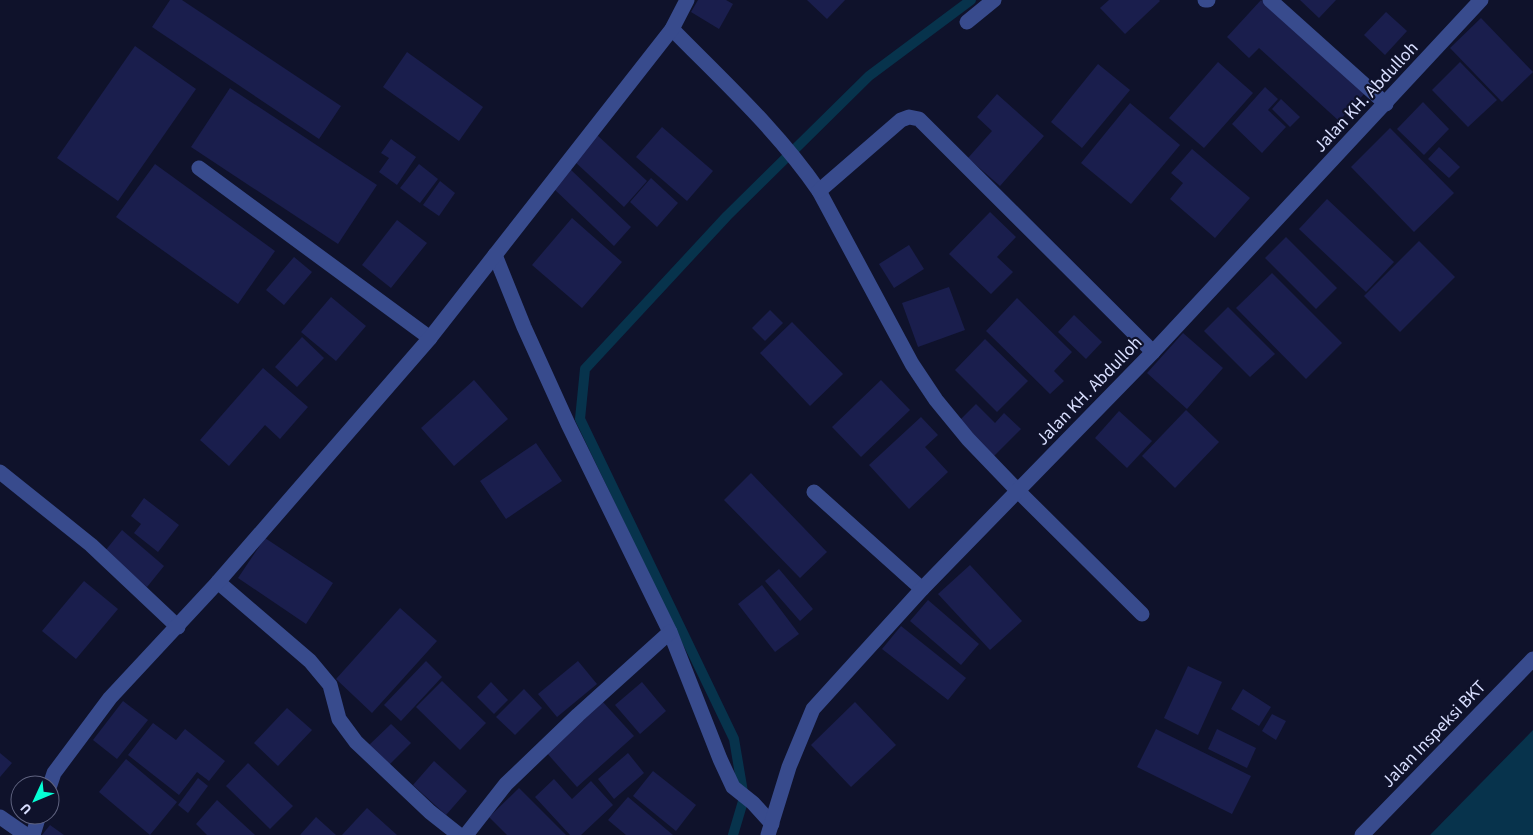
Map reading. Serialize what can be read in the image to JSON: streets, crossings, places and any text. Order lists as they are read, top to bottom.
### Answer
{
  "streets": {
    "street": ["Jalan KH. Abdulloh", "Jalan Inspeksi BKT"]
  },
  "north": "bottom left"
}
